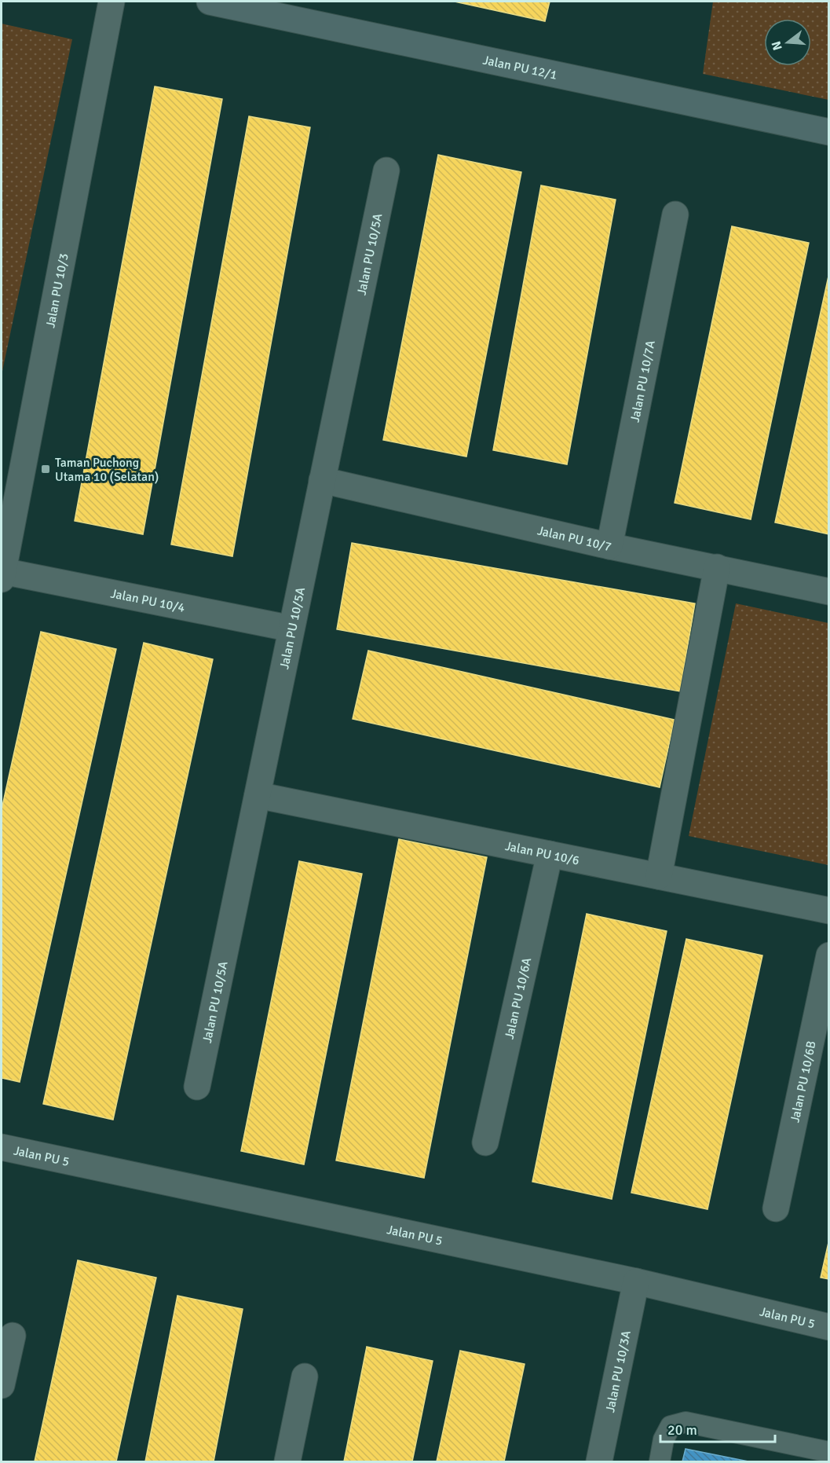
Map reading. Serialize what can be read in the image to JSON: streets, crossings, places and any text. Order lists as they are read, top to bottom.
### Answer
{
  "streets": {
    "street": [
      "Jalan PU 12/1",
      "Jalan PU 10/5A",
      "Jalan PU 10/3",
      "Jalan PU 10/7A",
      "Jalan PU 10/7",
      "Jalan PU 10/4",
      "Jalan PU 10/6",
      "Jalan PU 10/6A",
      "Jalan PU 10/6B",
      "Jalan PU 5",
      "Jalan PU 10/3A"
    ]
  },
  "crossings": [
    ["Jalan PU 10/5A", "Jalan PU 10/7"],
    ["Jalan PU 10/5A", "Jalan PU 10/4"],
    ["Jalan PU 10/5A", "Jalan PU 10/6"],
    ["Jalan PU 10/3", "Jalan PU 10/4"],
    ["Jalan PU 10/7A", "Jalan PU 10/7"],
    ["Jalan PU 10/6", "Jalan PU 10/6A"],
    ["Jalan PU 5", "Jalan PU 10/3A"]
  ],
  "places": {
    "transit": ["Taman Puchong Utama 10 (Selatan)"]
  },
  "scale_bar": "20 m",
  "north": "left"
}
